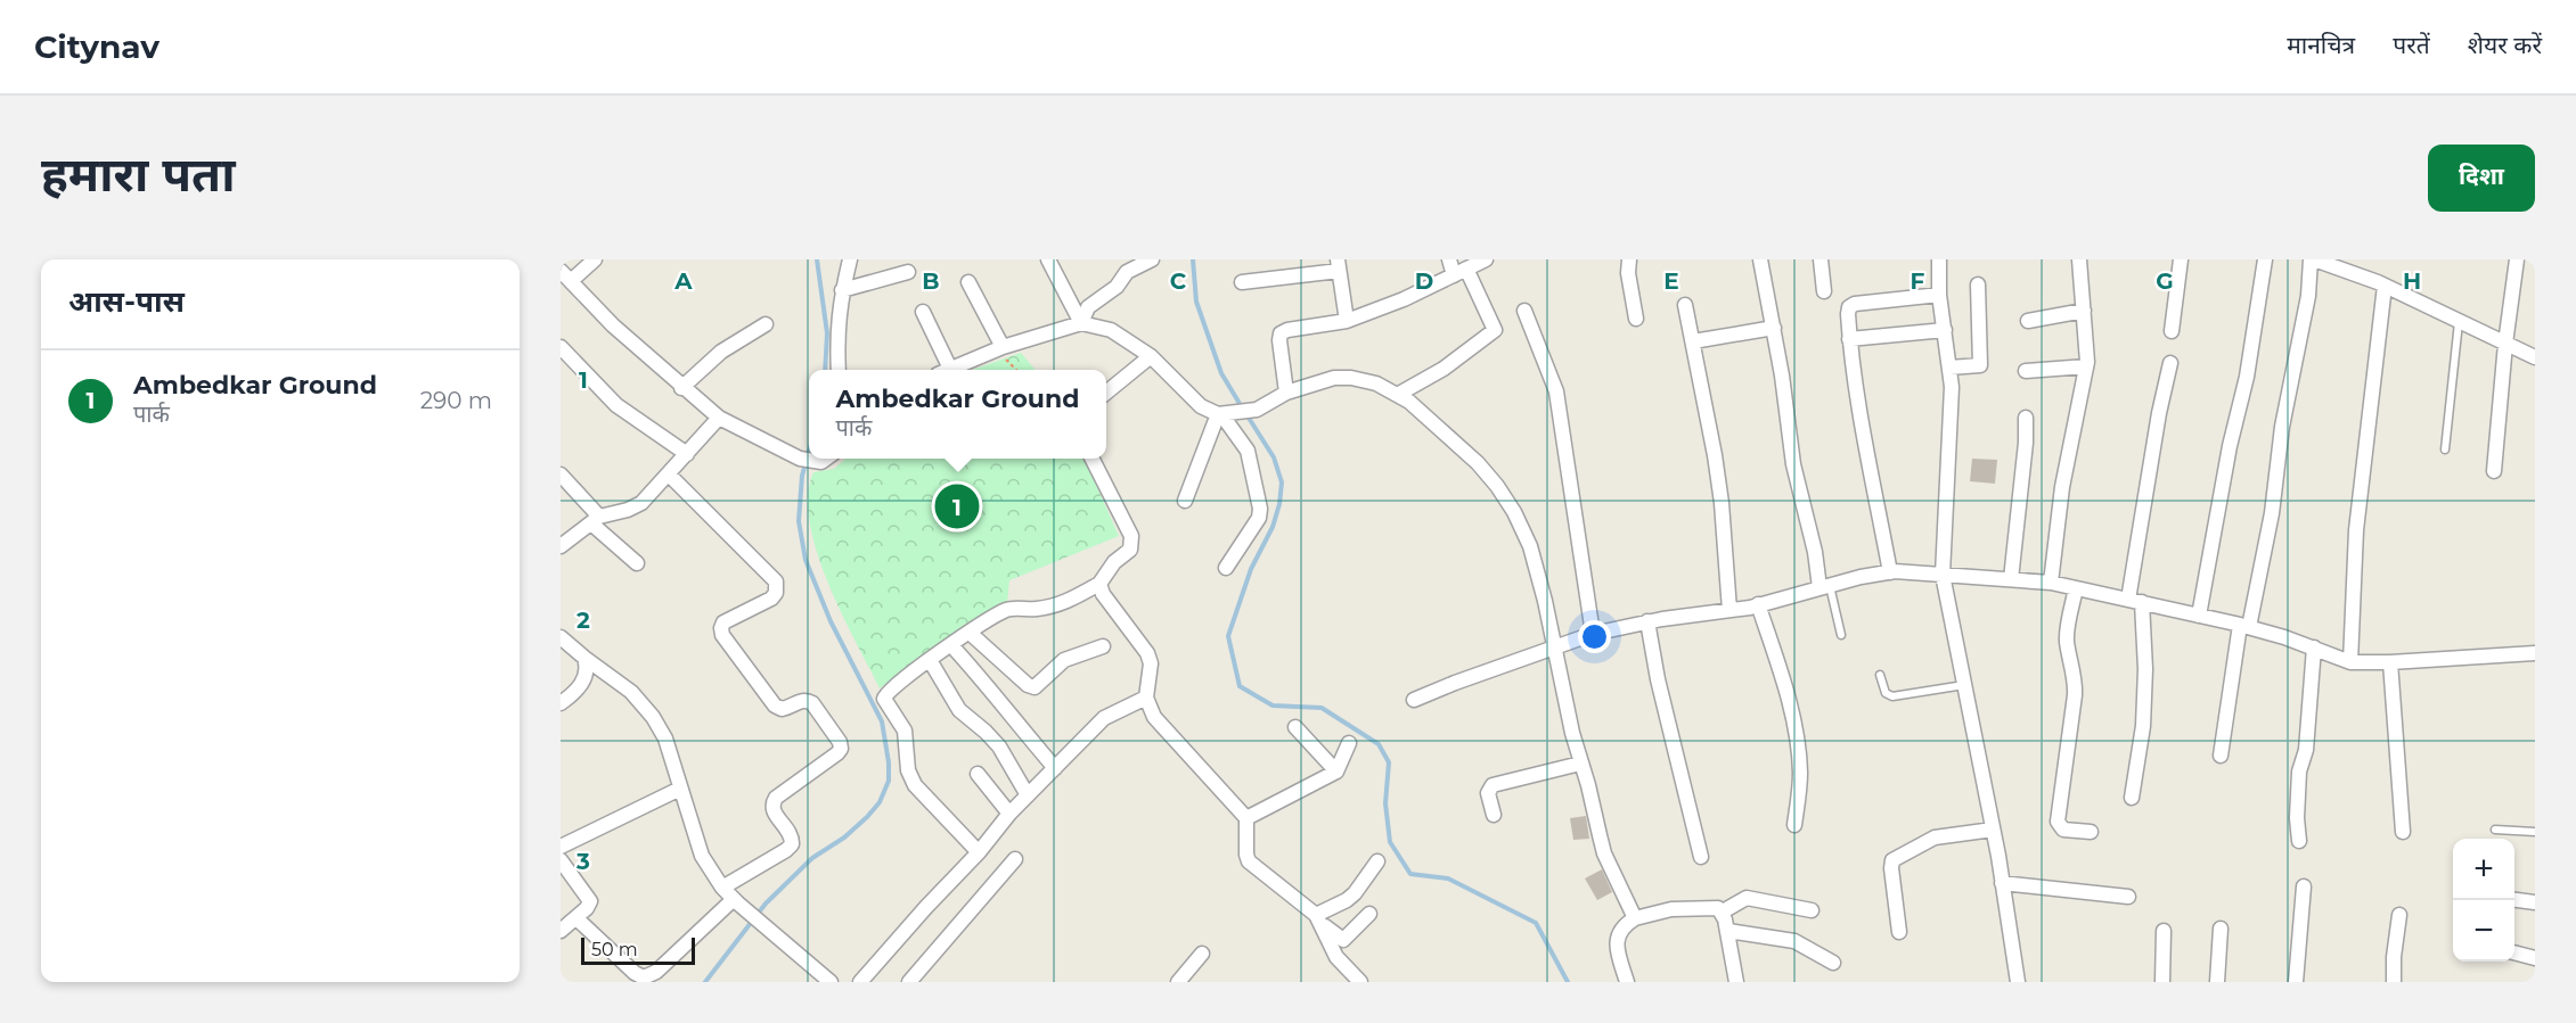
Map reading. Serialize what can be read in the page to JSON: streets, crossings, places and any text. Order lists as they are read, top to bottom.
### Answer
{
  "scale_bar": "50 m",
  "page": {
    "header": "Citynav",
    "nav": ["मानचित्र", "परतें", "शेयर करें"],
    "title": "हमारा पता",
    "buttons": "दिशा",
    "heading": "आस-पास",
    "list": [
      {
        "mark": "1",
        "name": "Ambedkar Ground",
        "note": "पार्क",
        "value": "290 m"
      }
    ],
    "popup": ["Ambedkar Ground", "पार्क"],
    "pins": "1",
    "map_buttons": ["+", "−"],
    "scale": "50 m"
  },
  "grid": {
    "columns": [
      "A",
      "B",
      "C",
      "D",
      "E",
      "F",
      "G",
      "H"
    ],
    "rows": ["1", "2", "3"]
  }
}
